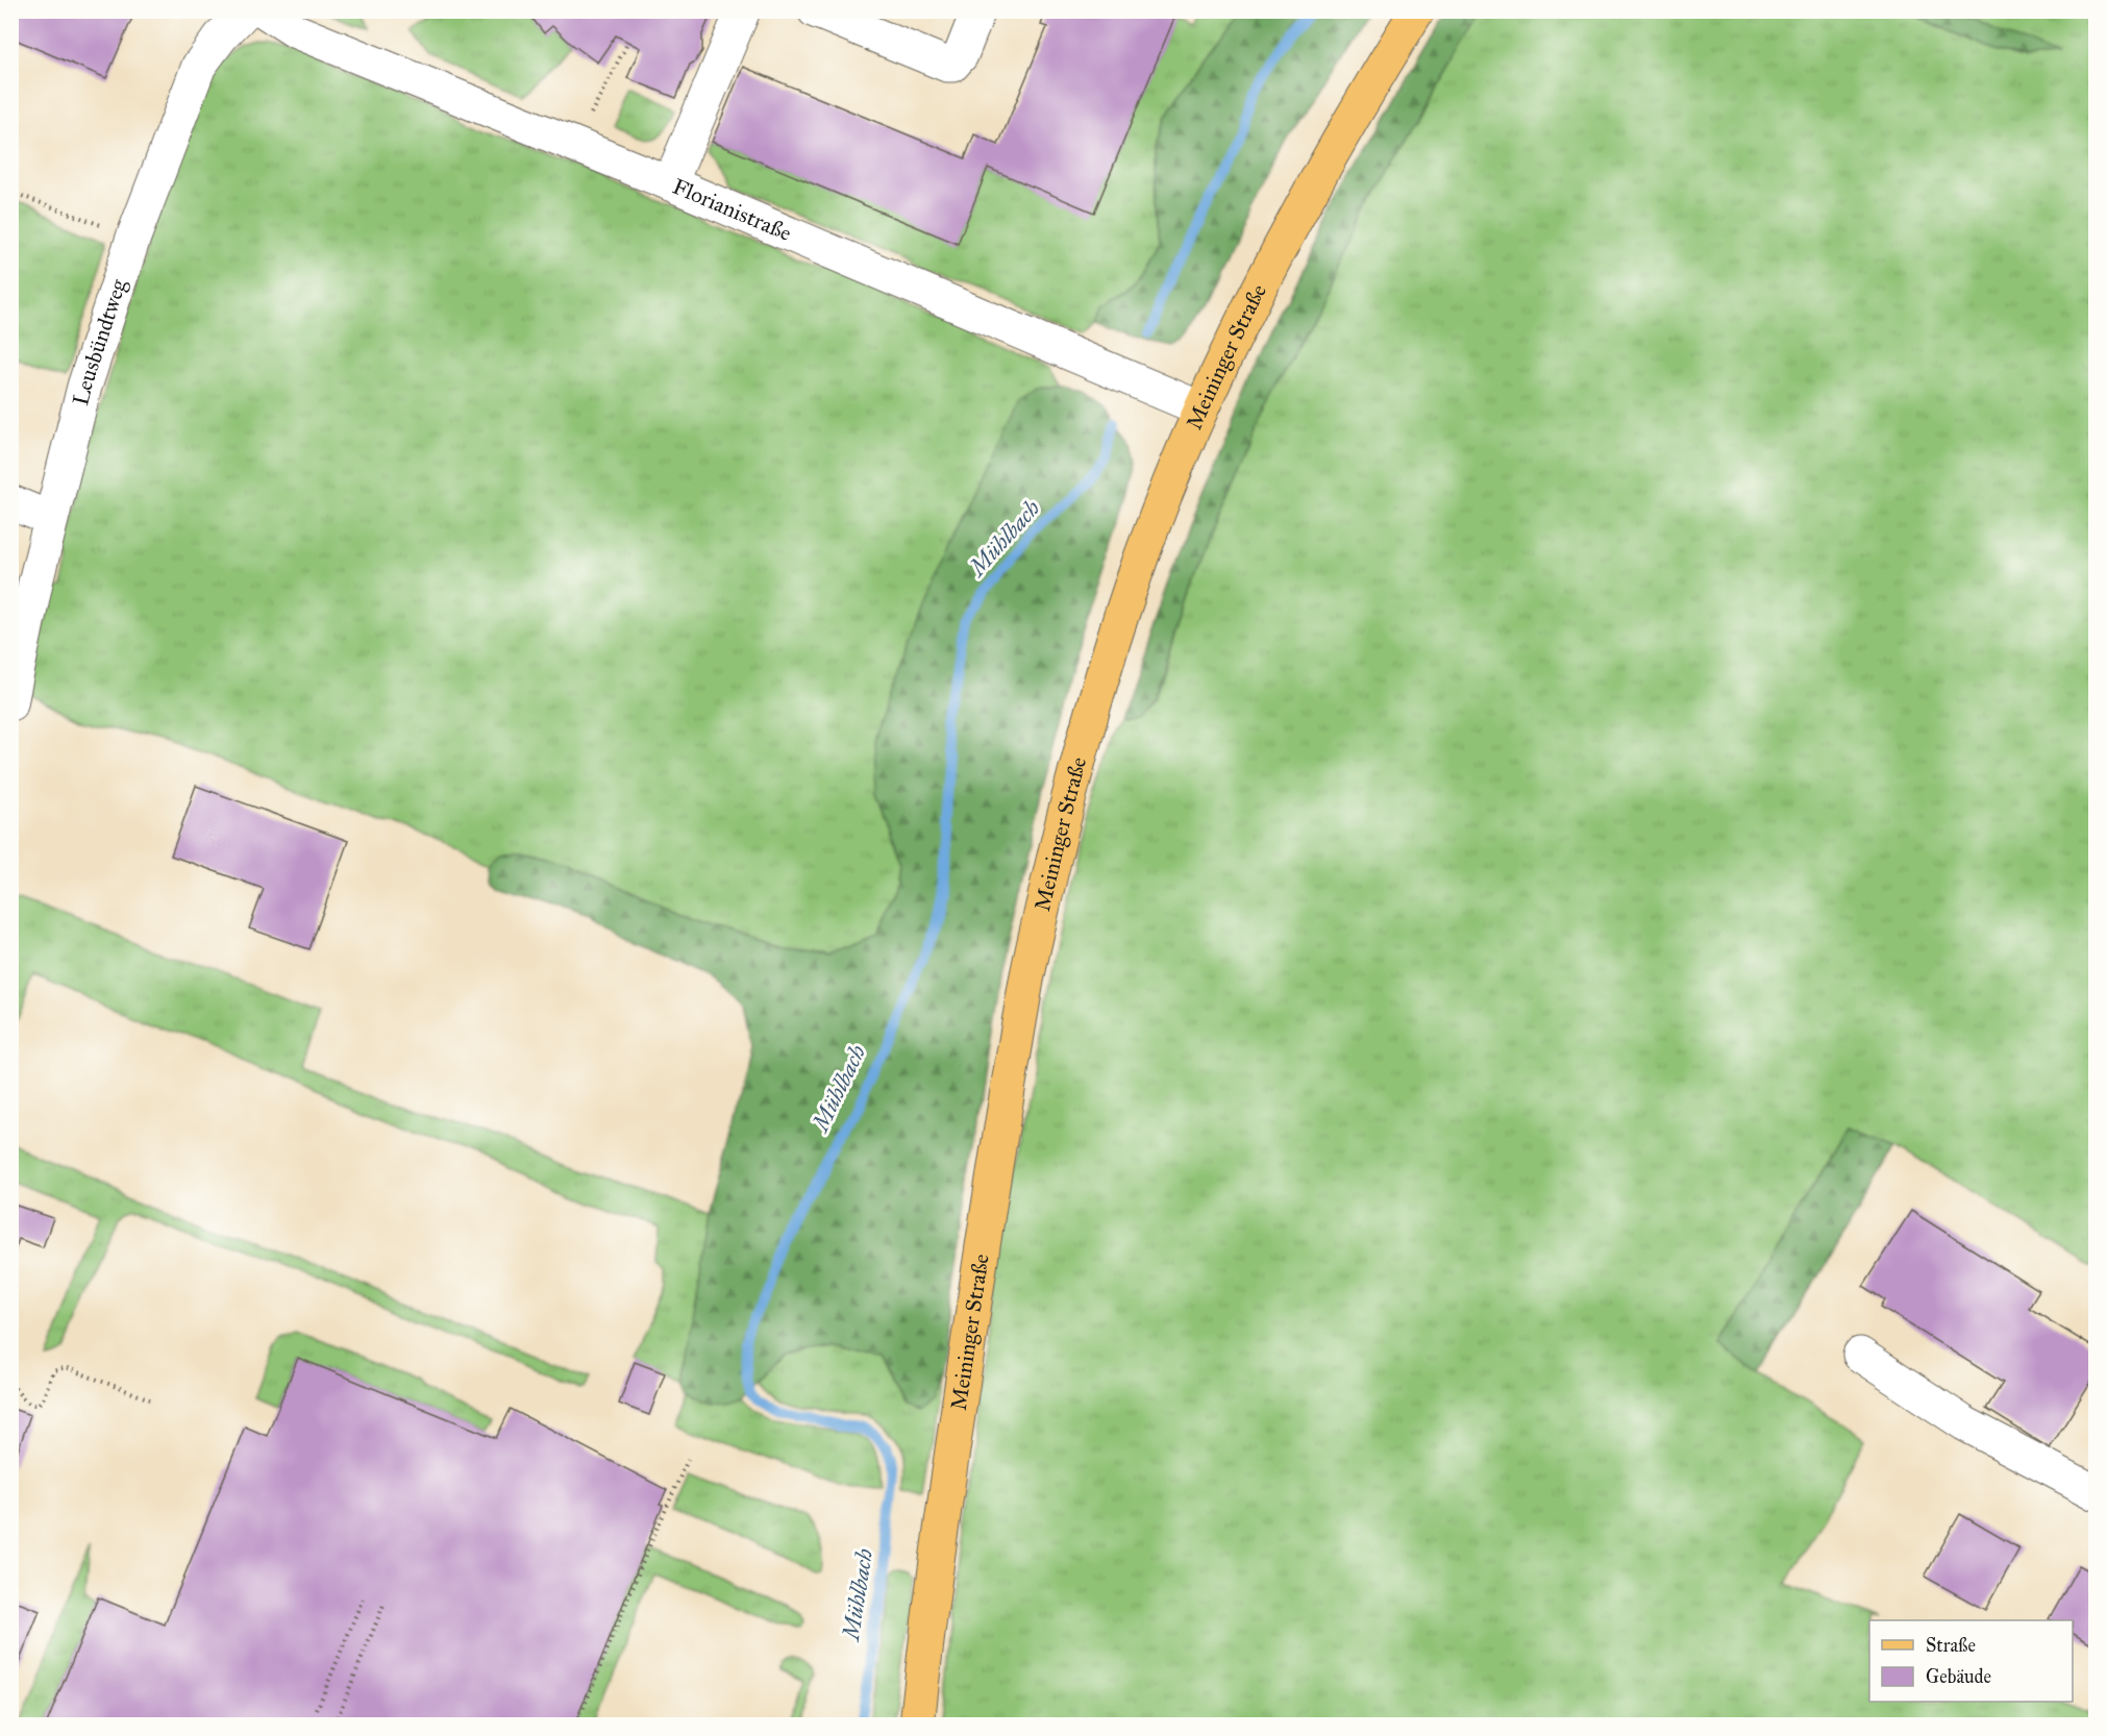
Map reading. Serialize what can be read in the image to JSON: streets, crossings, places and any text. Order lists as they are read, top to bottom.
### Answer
{
  "streets": {
    "main road": ["Meininger Straße"],
    "street": ["Florianistraße", "Leusbündtweg"]
  },
  "crossings": [
    ["Florianistraße", "Meininger Straße"]
  ],
  "water": ["Mühlbach"],
  "legend": ["Straße", "Gebäude"]
}
